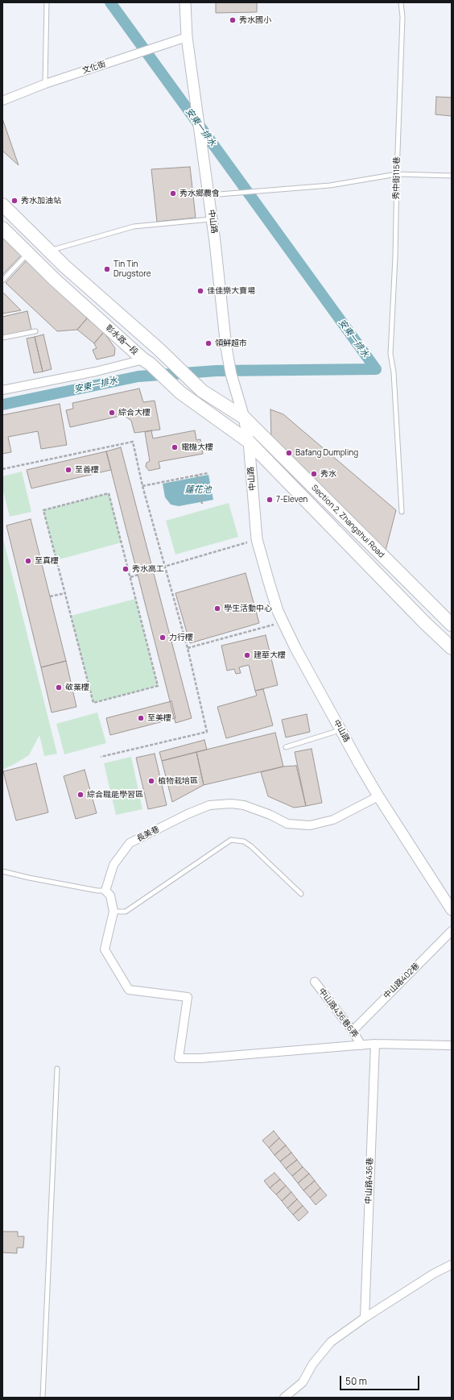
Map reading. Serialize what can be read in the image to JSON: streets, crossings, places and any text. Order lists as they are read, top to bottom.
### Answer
{
  "streets": {
    "main road": ["彰水路一段", "Section 2, Zhangshui Road"],
    "street": [
      "文化街",
      "中山路",
      "長美巷",
      "中山路402巷",
      "中山路436巷6弄",
      "中山路436巷"
    ],
    "lane": ["秀中街115巷"]
  },
  "crossings": [
    ["文化街", "中山路"],
    ["中山路", "彰水路一段"],
    ["中山路", "Section 2, Zhangshui Road"],
    ["中山路", "長美巷"],
    ["彰水路一段", "Section 2, Zhangshui Road"],
    ["中山路402巷", "中山路436巷6弄"]
  ],
  "water": ["安東一排水", "蓮花池"],
  "places": [
    "秀水國小",
    "秀水鄉農會",
    "秀水加油站",
    "Tin Tin Drugstore",
    "佳佳樂大賣場",
    "領鮮超市",
    "綜合大樓",
    "電機大樓",
    "Bafang Dumpling",
    "至善樓",
    "秀水",
    "7-Eleven",
    "至真樓",
    "秀水高工",
    "學生活動中心",
    "力行樓",
    "建華大樓",
    "敬業樓",
    "至美樓",
    "植物栽培區",
    "綜合職能學習區"
  ],
  "scale_bar": "50 m"
}
